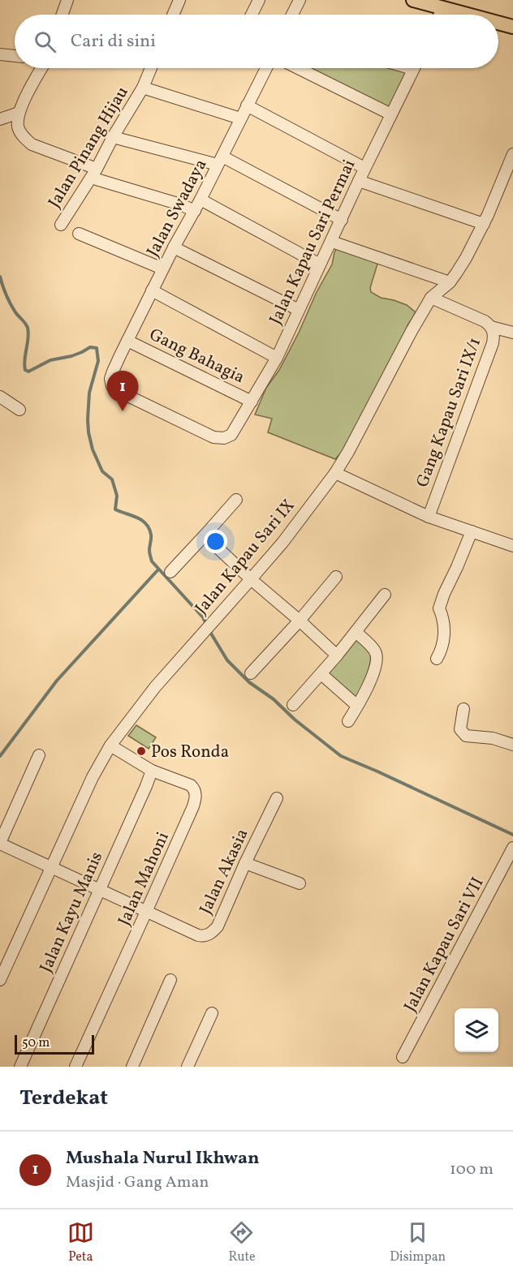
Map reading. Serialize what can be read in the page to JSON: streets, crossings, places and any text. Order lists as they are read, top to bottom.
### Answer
{
  "streets": {
    "street": [
      "Jalan Pinang Hijau",
      "Jalan Swadaya",
      "Jalan Kapau Sari Permai",
      "Gang Bahagia",
      "Gang Kapau Sari IX/1",
      "Jalan Kapau Sari IX",
      "Jalan Akasia",
      "Jalan Mahoni",
      "Jalan Kayu Manis",
      "Jalan Kapau Sari VII"
    ]
  },
  "crossings": [
    ["Jalan Swadaya", "Jalan Kapau Sari Permai"],
    ["Jalan Swadaya", "Gang Bahagia"],
    ["Jalan Kapau Sari Permai", "Gang Bahagia"],
    ["Gang Kapau Sari IX/1", "Jalan Kapau Sari IX"],
    ["Jalan Kapau Sari IX", "Jalan Akasia"],
    ["Jalan Kapau Sari IX", "Jalan Mahoni"],
    ["Jalan Akasia", "Jalan Mahoni"],
    ["Jalan Akasia", "Jalan Kayu Manis"],
    ["Jalan Mahoni", "Jalan Kayu Manis"]
  ],
  "places": ["Pos Ronda"],
  "scale_bar": "50 m",
  "page": {
    "search": "Cari di sini",
    "pins": "1",
    "scale": "50 m",
    "heading": "Terdekat",
    "list": [
      {
        "mark": "1",
        "name": "Mushala Nurul Ikhwan",
        "note": "Masjid · Gang Aman",
        "value": "100 m"
      }
    ],
    "nav": ["Peta", "Rute", "Disimpan"]
  }
}
